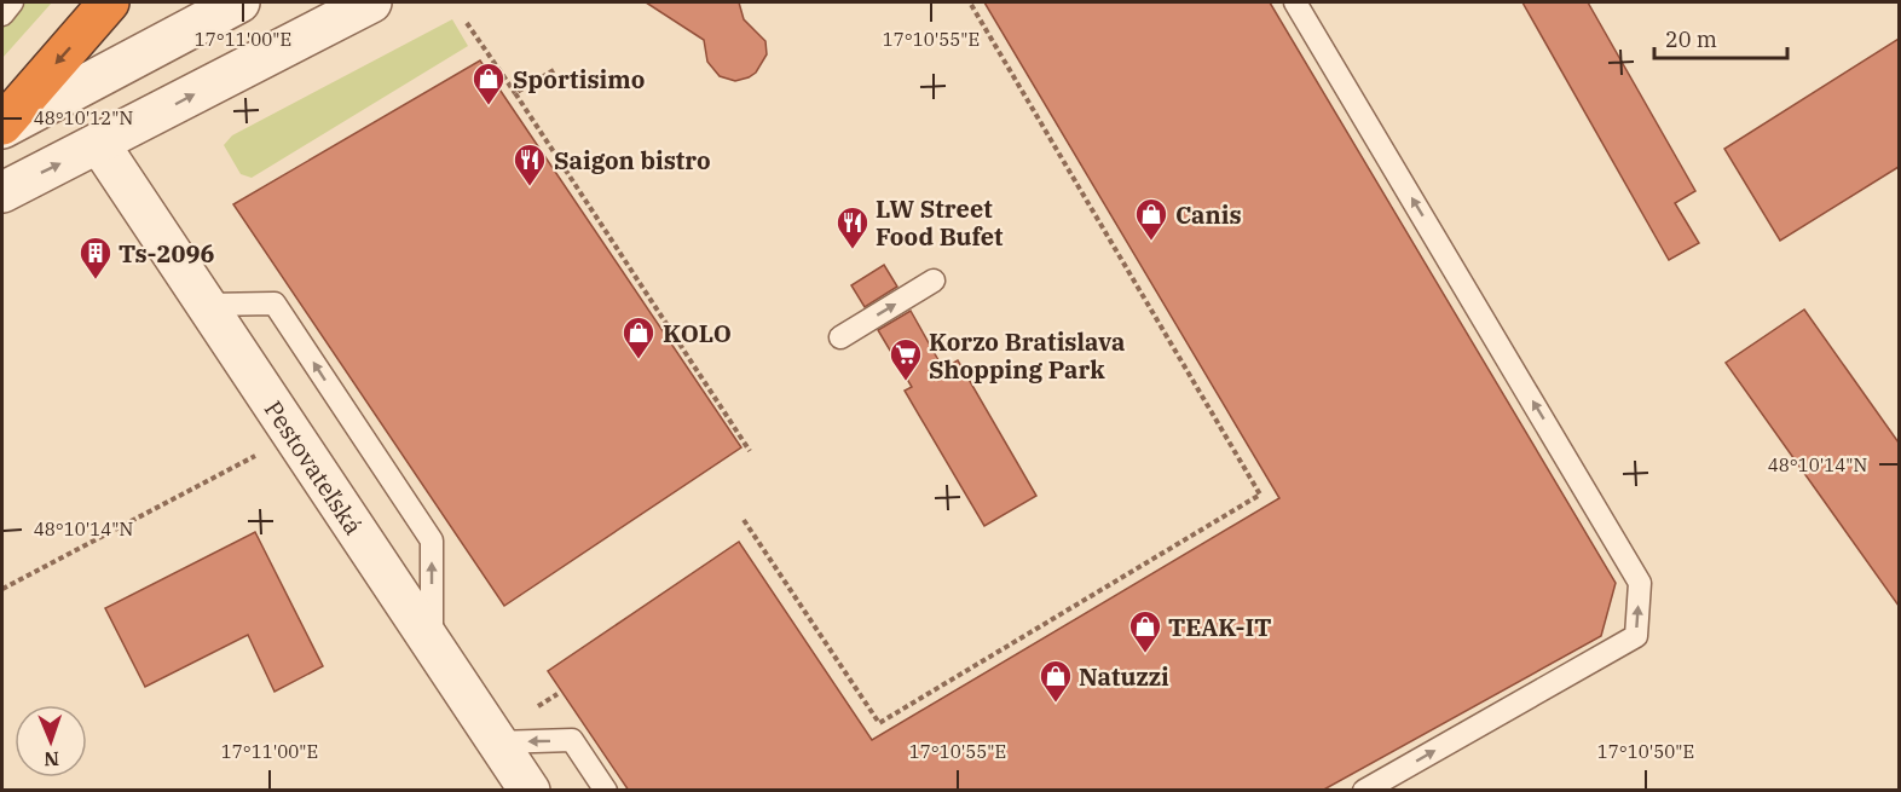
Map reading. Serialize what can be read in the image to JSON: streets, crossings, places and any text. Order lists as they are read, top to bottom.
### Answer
{
  "streets": {
    "street": ["Pestovateľská"]
  },
  "places": {
    "shop": [
      "Sportisimo",
      "Canis",
      "KOLO",
      "TEAK-IT",
      "Natuzzi"
    ],
    "restaurant": ["Saigon bistro", "LW Street Food Bufet"],
    "building": ["Ts-2096"],
    "supermarket": ["Korzo Bratislava Shopping Park"]
  },
  "scale_bar": "20 m",
  "north": "bottom",
  "coordinates": [
    "17°11'00\"E",
    "17°10'55\"E",
    "48°10'12\"N",
    "48°10'14\"N",
    "17°10'50\"E"
  ]
}
